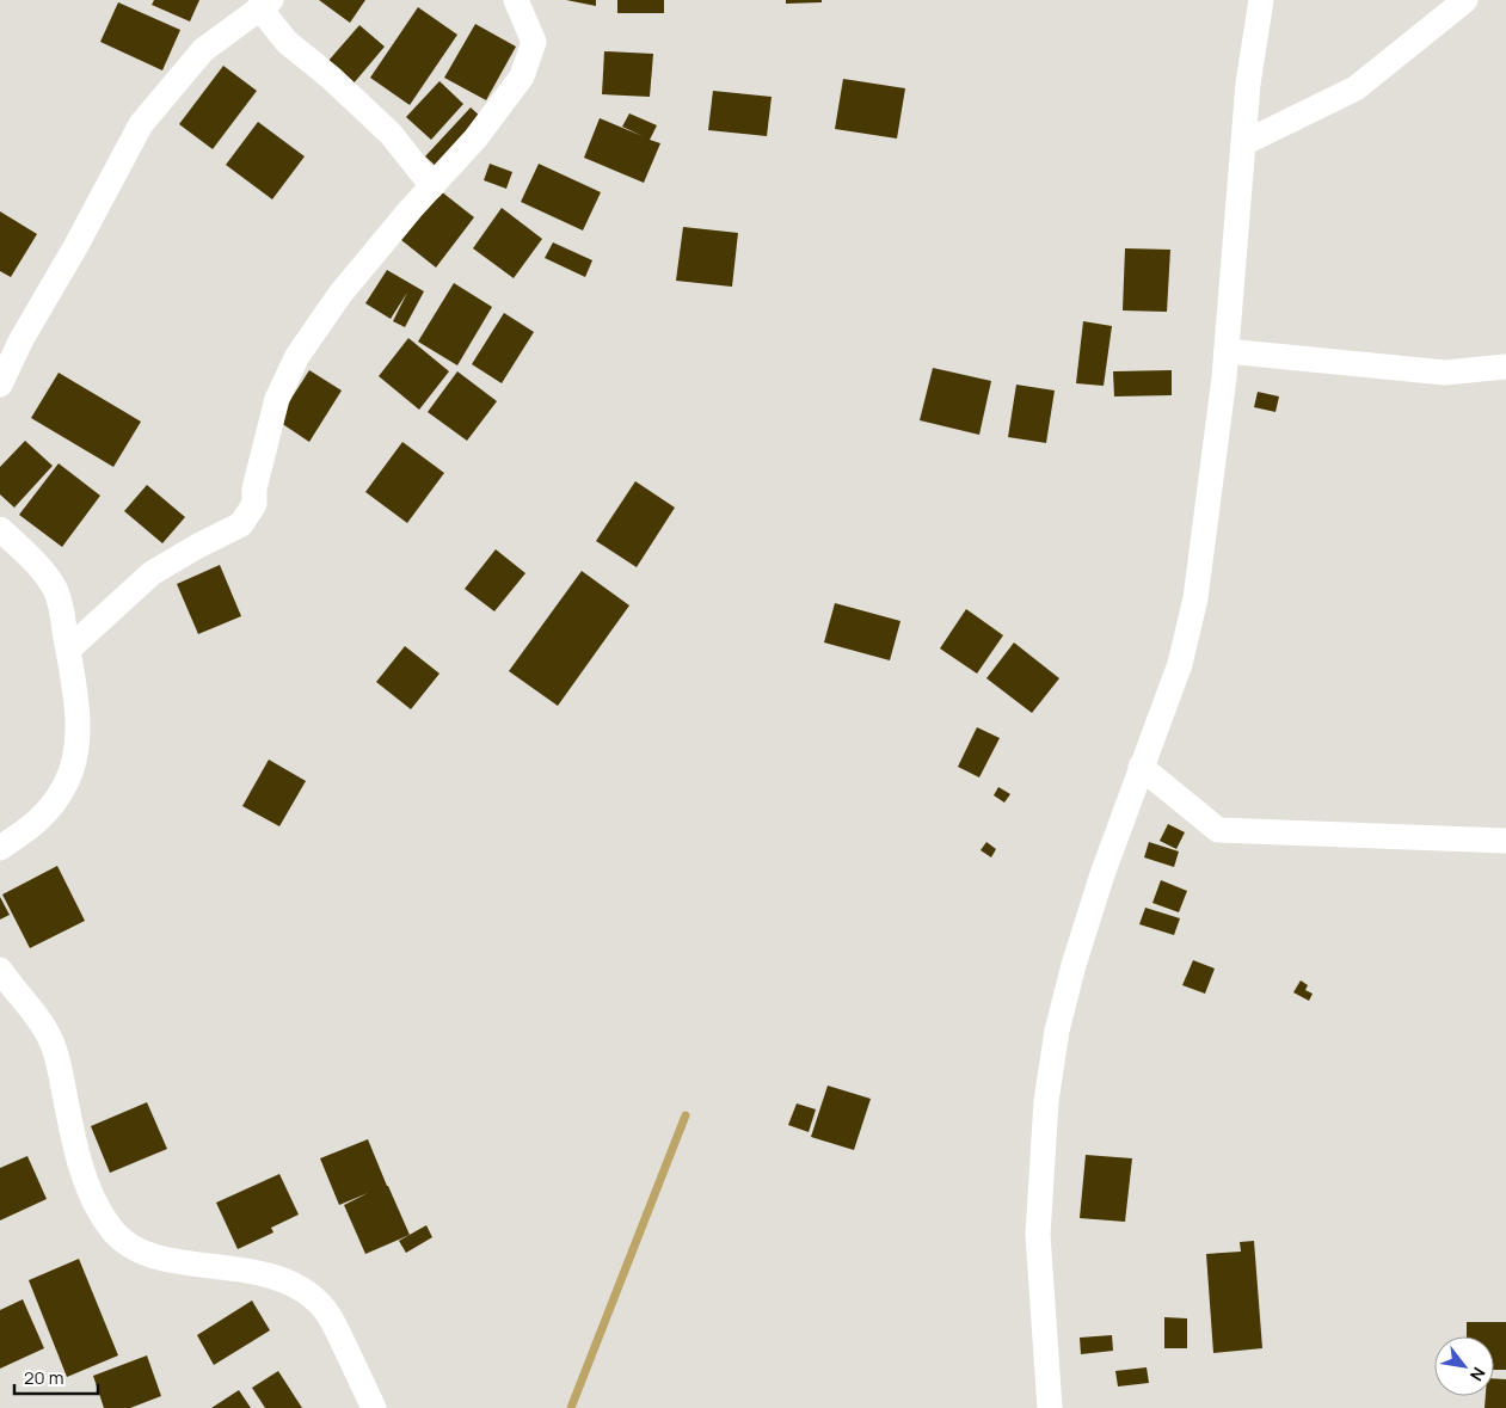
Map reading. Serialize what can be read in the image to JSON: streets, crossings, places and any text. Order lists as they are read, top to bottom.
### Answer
{
  "scale_bar": "20 m",
  "north": "bottom right"
}
